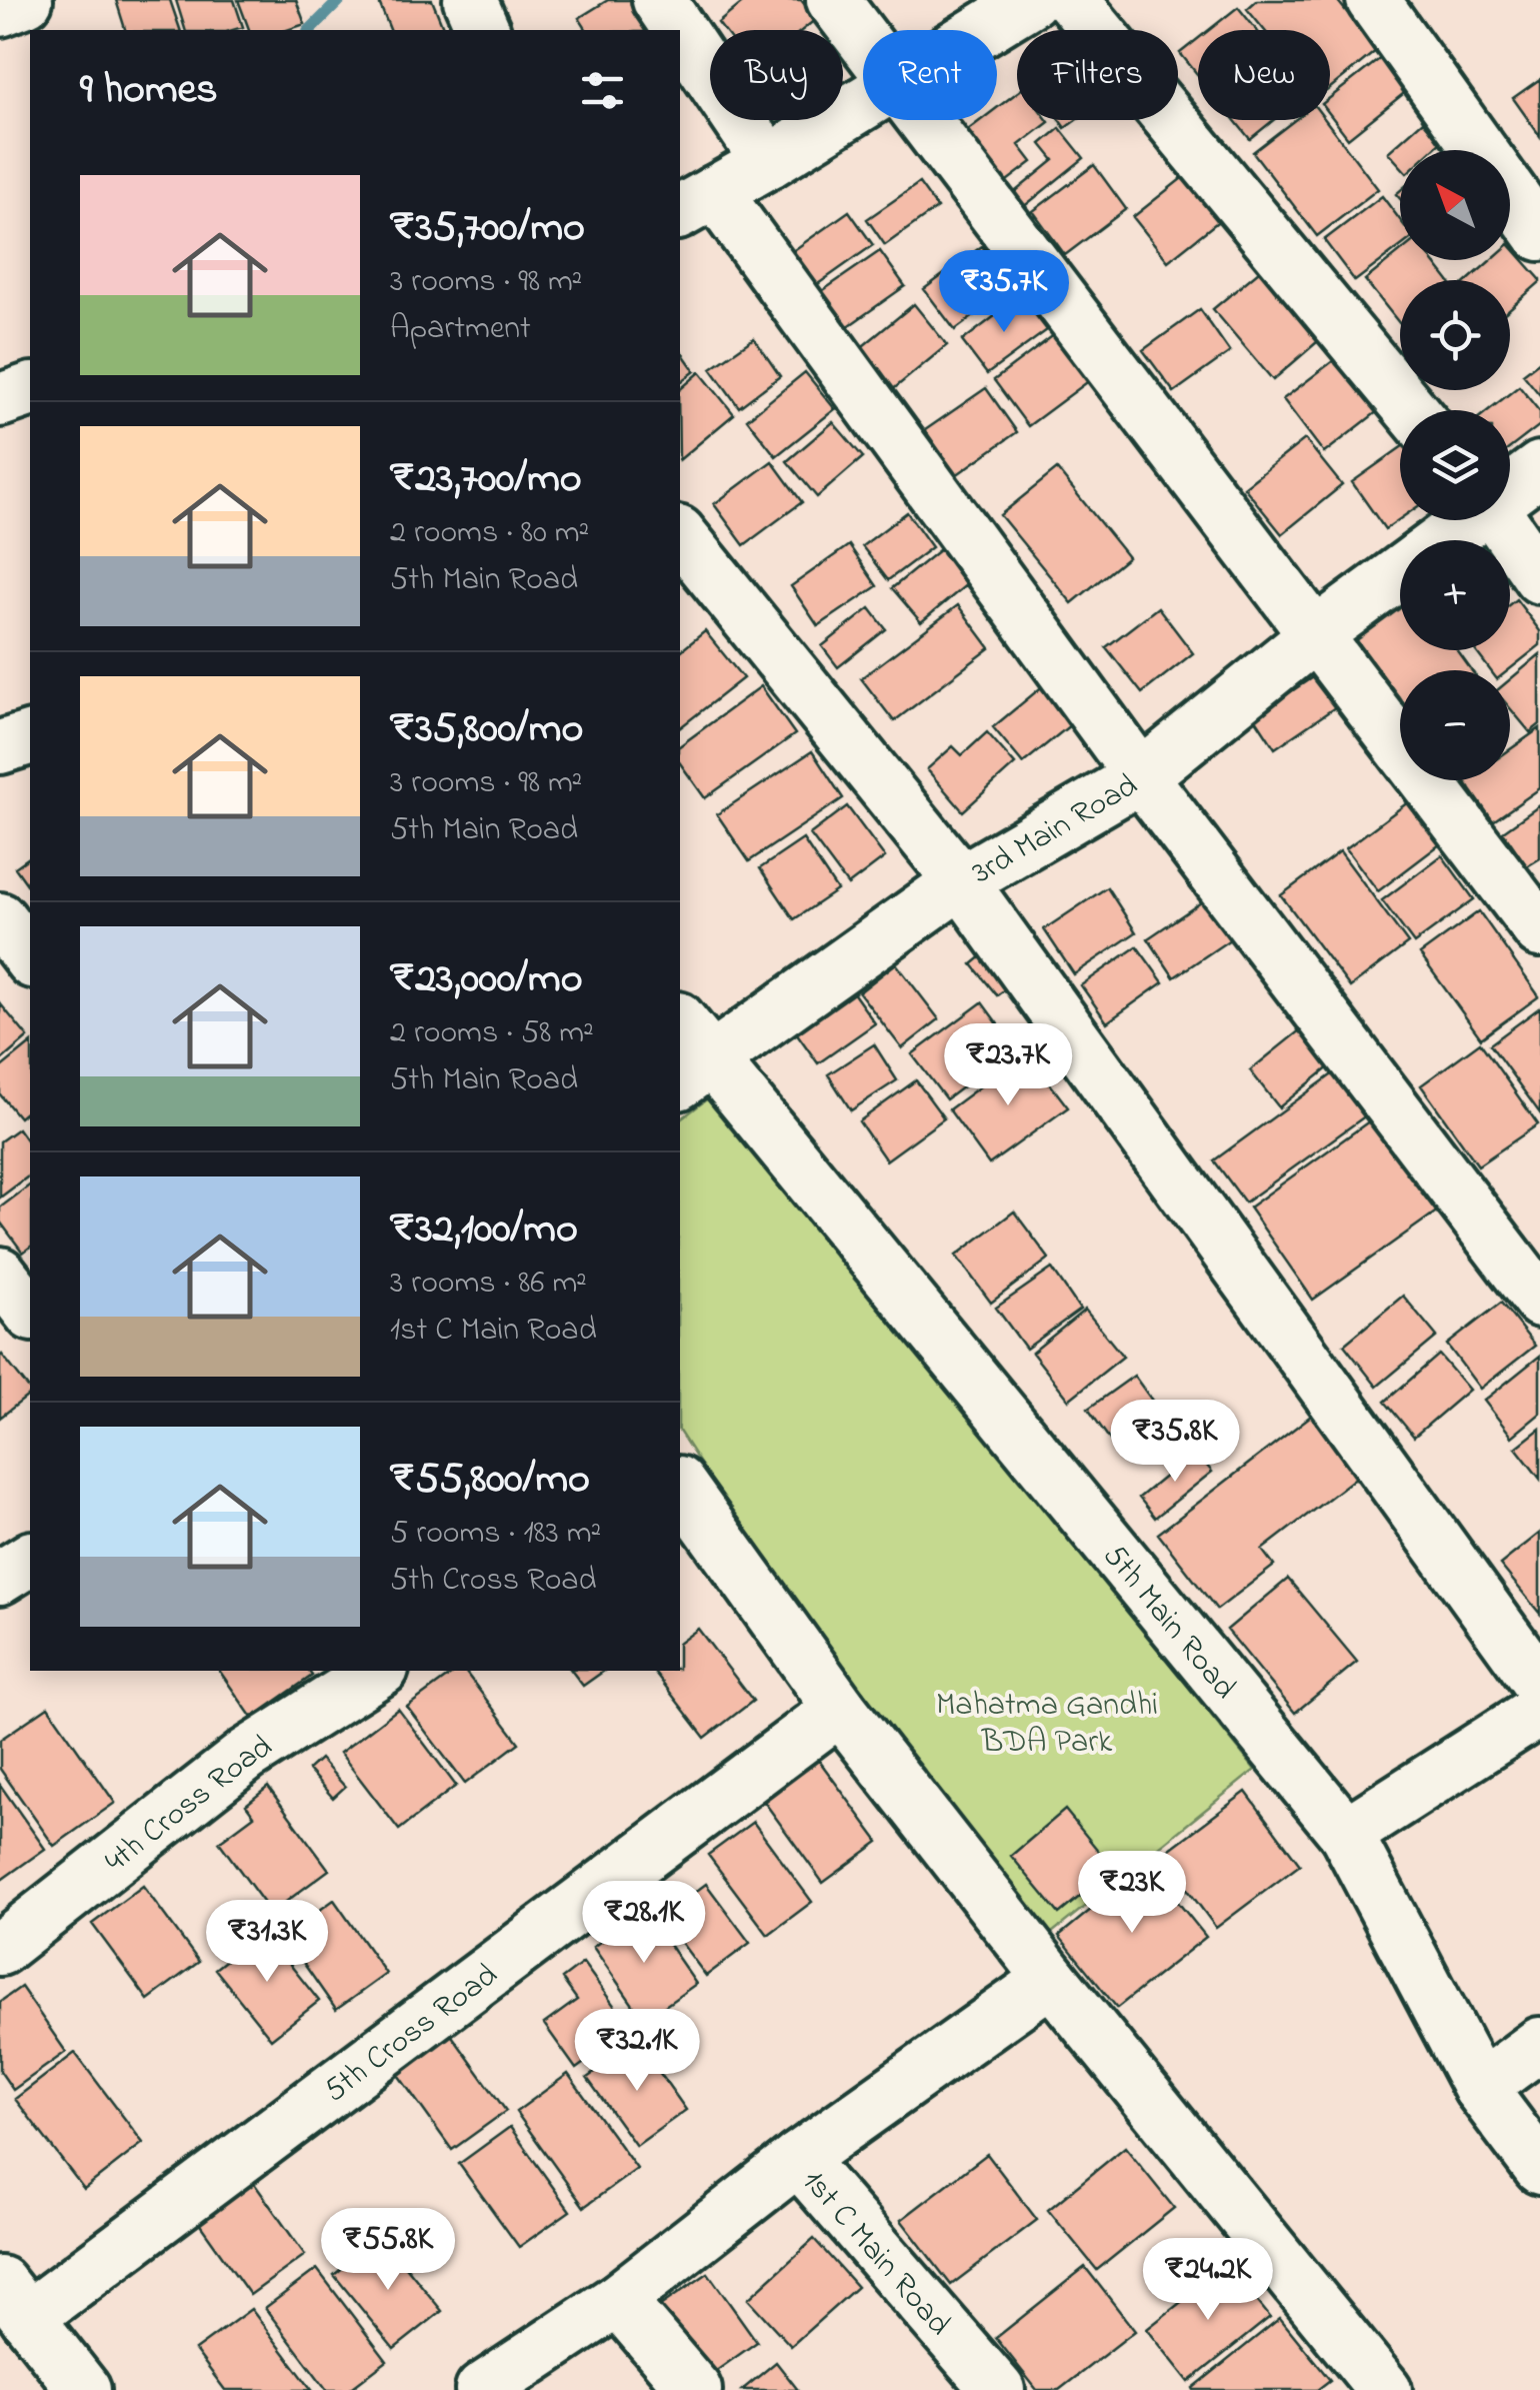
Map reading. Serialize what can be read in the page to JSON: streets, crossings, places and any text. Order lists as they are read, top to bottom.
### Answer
{
  "streets": {
    "street": [
      "3rd Main Road",
      "5th Main Road",
      "4th Cross Road",
      "5th Cross Road",
      "1st C Main Road"
    ]
  },
  "crossings": [
    ["3rd Main Road", "5th Main Road"]
  ],
  "parks": ["Mahatma Gandhi BDA Park"],
  "north": "top left",
  "page": {
    "chip": [
      "Buy",
      "Rent",
      "Filters",
      "New"
    ],
    "heading": "9 homes",
    "map_buttons": ["+", "−"],
    "list": [
      {
        "name": "₹35,700/mo",
        "note": "3 rooms · 98 m² · Apartment"
      },
      {
        "name": "₹23,700/mo",
        "note": "2 rooms · 80 m² · 5th Main Road"
      },
      {
        "name": "₹35,800/mo",
        "note": "3 rooms · 98 m² · 5th Main Road"
      },
      {
        "name": "₹23,000/mo",
        "note": "2 rooms · 58 m² · 5th Main Road"
      },
      {
        "name": "₹32,100/mo",
        "note": "3 rooms · 86 m² · 1st C Main Road"
      },
      {
        "name": "₹55,800/mo",
        "note": "5 rooms · 183 m² · 5th Cross Road"
      }
    ],
    "price": [
      "₹35.7K",
      "₹23.7K",
      "₹35.8K",
      "₹23K",
      "₹28.1K",
      "₹31.3K",
      "₹32.1K",
      "₹55.8K",
      "₹24.2K"
    ]
  }
}
